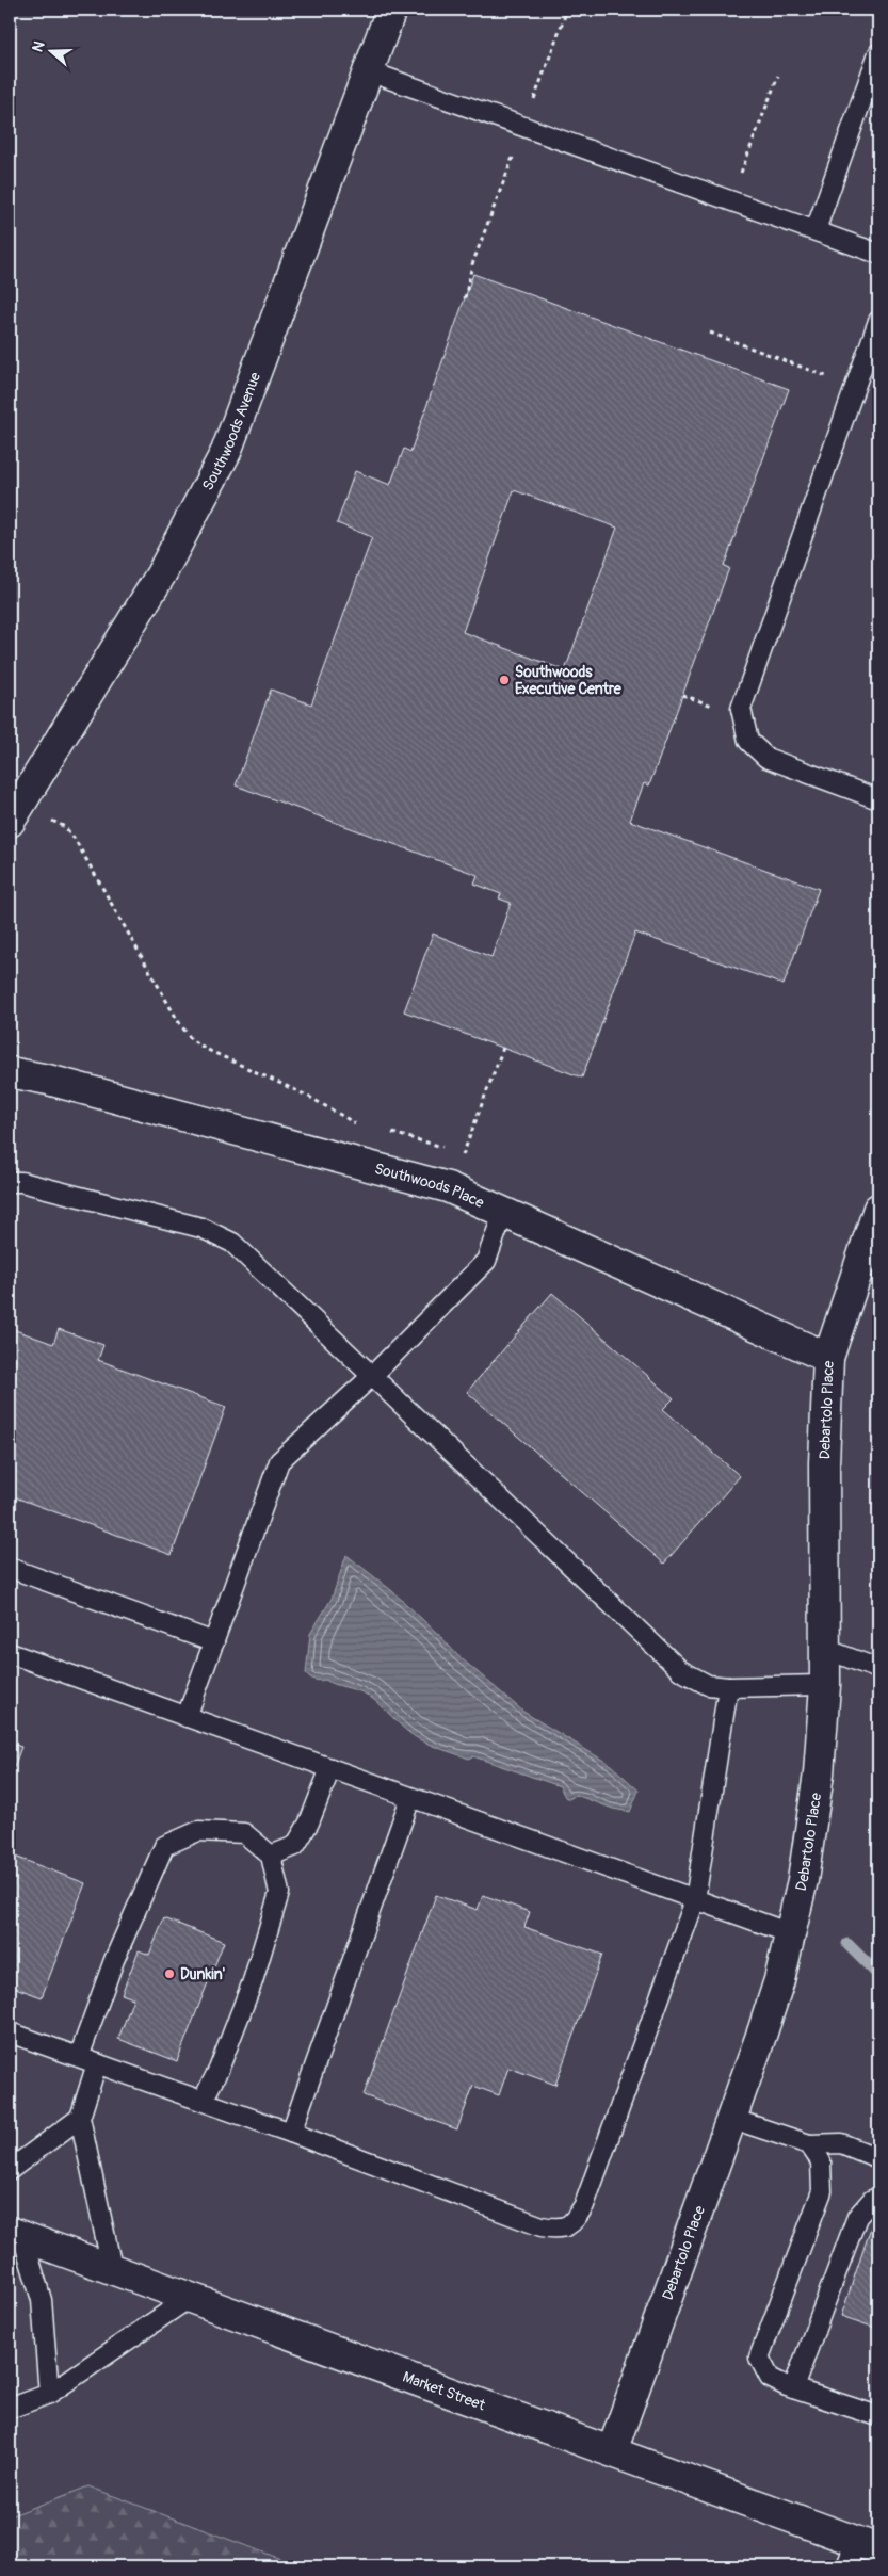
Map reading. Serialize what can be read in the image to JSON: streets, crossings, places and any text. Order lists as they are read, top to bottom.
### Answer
{
  "streets": {
    "street": [
      "Southwoods Avenue",
      "Southwoods Place",
      "Debartolo Place",
      "Market Street"
    ]
  },
  "crossings": [
    ["Southwoods Place", "Debartolo Place"],
    ["Debartolo Place", "Market Street"]
  ],
  "places": ["Southwoods Executive Centre", "Dunkin'"],
  "north": "left"
}
